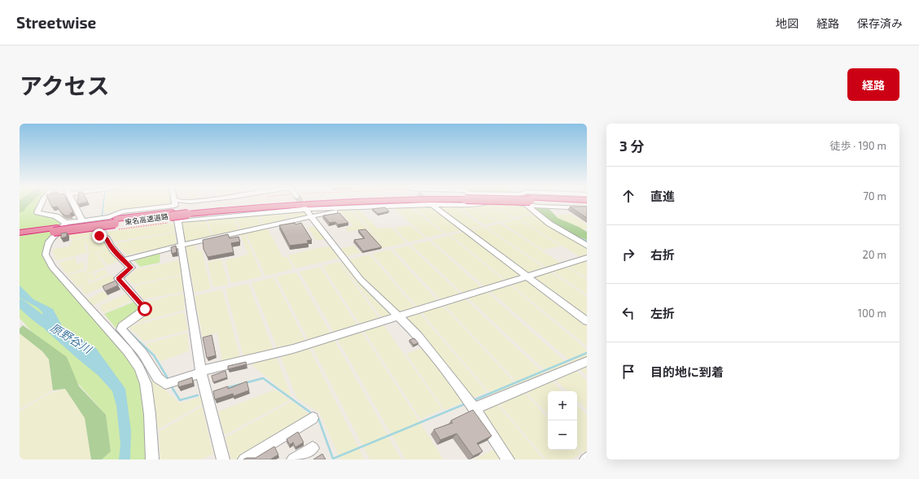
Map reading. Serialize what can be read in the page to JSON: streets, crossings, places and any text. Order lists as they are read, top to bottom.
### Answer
{
  "streets": {
    "highway": ["東名高速道路"]
  },
  "water": ["原野谷川"],
  "page": {
    "header": "Streetwise",
    "nav": ["地図", "経路", "保存済み"],
    "title": "アクセス",
    "buttons": "経路",
    "heading": ["3 分", "徒歩 · 190 m"],
    "list": [
      ["直進", "70 m"],
      ["右折", "20 m"],
      ["左折", "100 m"],
      "目的地に到着"
    ],
    "map_buttons": ["+", "−"]
  }
}
